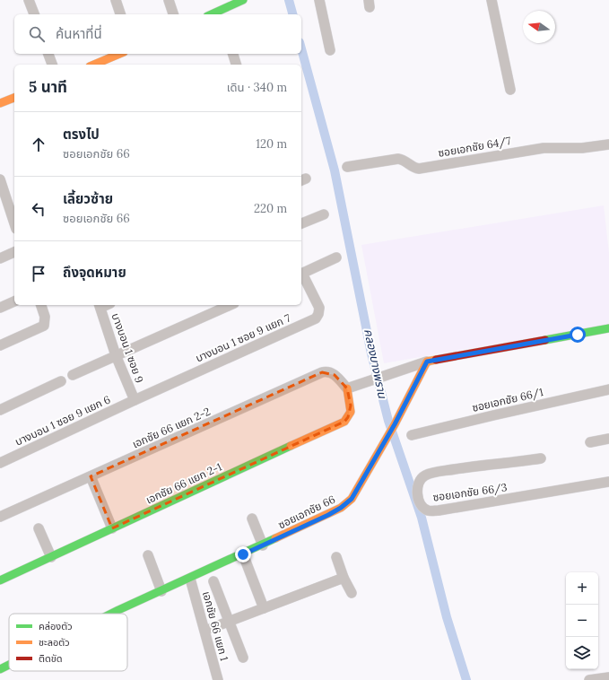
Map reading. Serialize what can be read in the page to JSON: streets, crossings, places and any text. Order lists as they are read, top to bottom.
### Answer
{
  "streets": {
    "street": [
      "ซอยเอกชัย 64/7",
      "บางบอน 1 ซอย 9 แยก 7",
      "บางบอน 1 ซอย 9",
      "ซอยเอกชัย 66/1",
      "บางบอน 1 ซอย 9 แยก 6",
      "เอกชัย 66 แยก 2-2",
      "เอกชัย 66 แยก 2-1",
      "ซอยเอกชัย 66/3",
      "ซอยเอกชัย 66",
      "เอกชัย 66 แยก 1"
    ]
  },
  "crossings": [
    ["บางบอน 1 ซอย 9 แยก 7", "บางบอน 1 ซอย 9"],
    ["บางบอน 1 ซอย 9 แยก 7", "บางบอน 1 ซอย 9 แยก 6"],
    ["บางบอน 1 ซอย 9", "บางบอน 1 ซอย 9 แยก 6"],
    ["เอกชัย 66 แยก 2-2", "เอกชัย 66 แยก 2-1"],
    ["ซอยเอกชัย 66", "เอกชัย 66 แยก 1"]
  ],
  "water": ["คลองบางพราน"],
  "legend": ["คล่องตัว", "ชะลอตัว", "ติดขัด"],
  "north": "left",
  "page": {
    "search": "ค้นหาที่นี่",
    "heading": ["5 นาที", "เดิน · 340 m"],
    "list": [
      ["ตรงไป", "ซอยเอกชัย 66", "120 m"],
      ["เลี้ยวซ้าย", "ซอยเอกชัย 66", "220 m"],
      "ถึงจุดหมาย"
    ],
    "map_buttons": ["+", "−"]
  }
}
